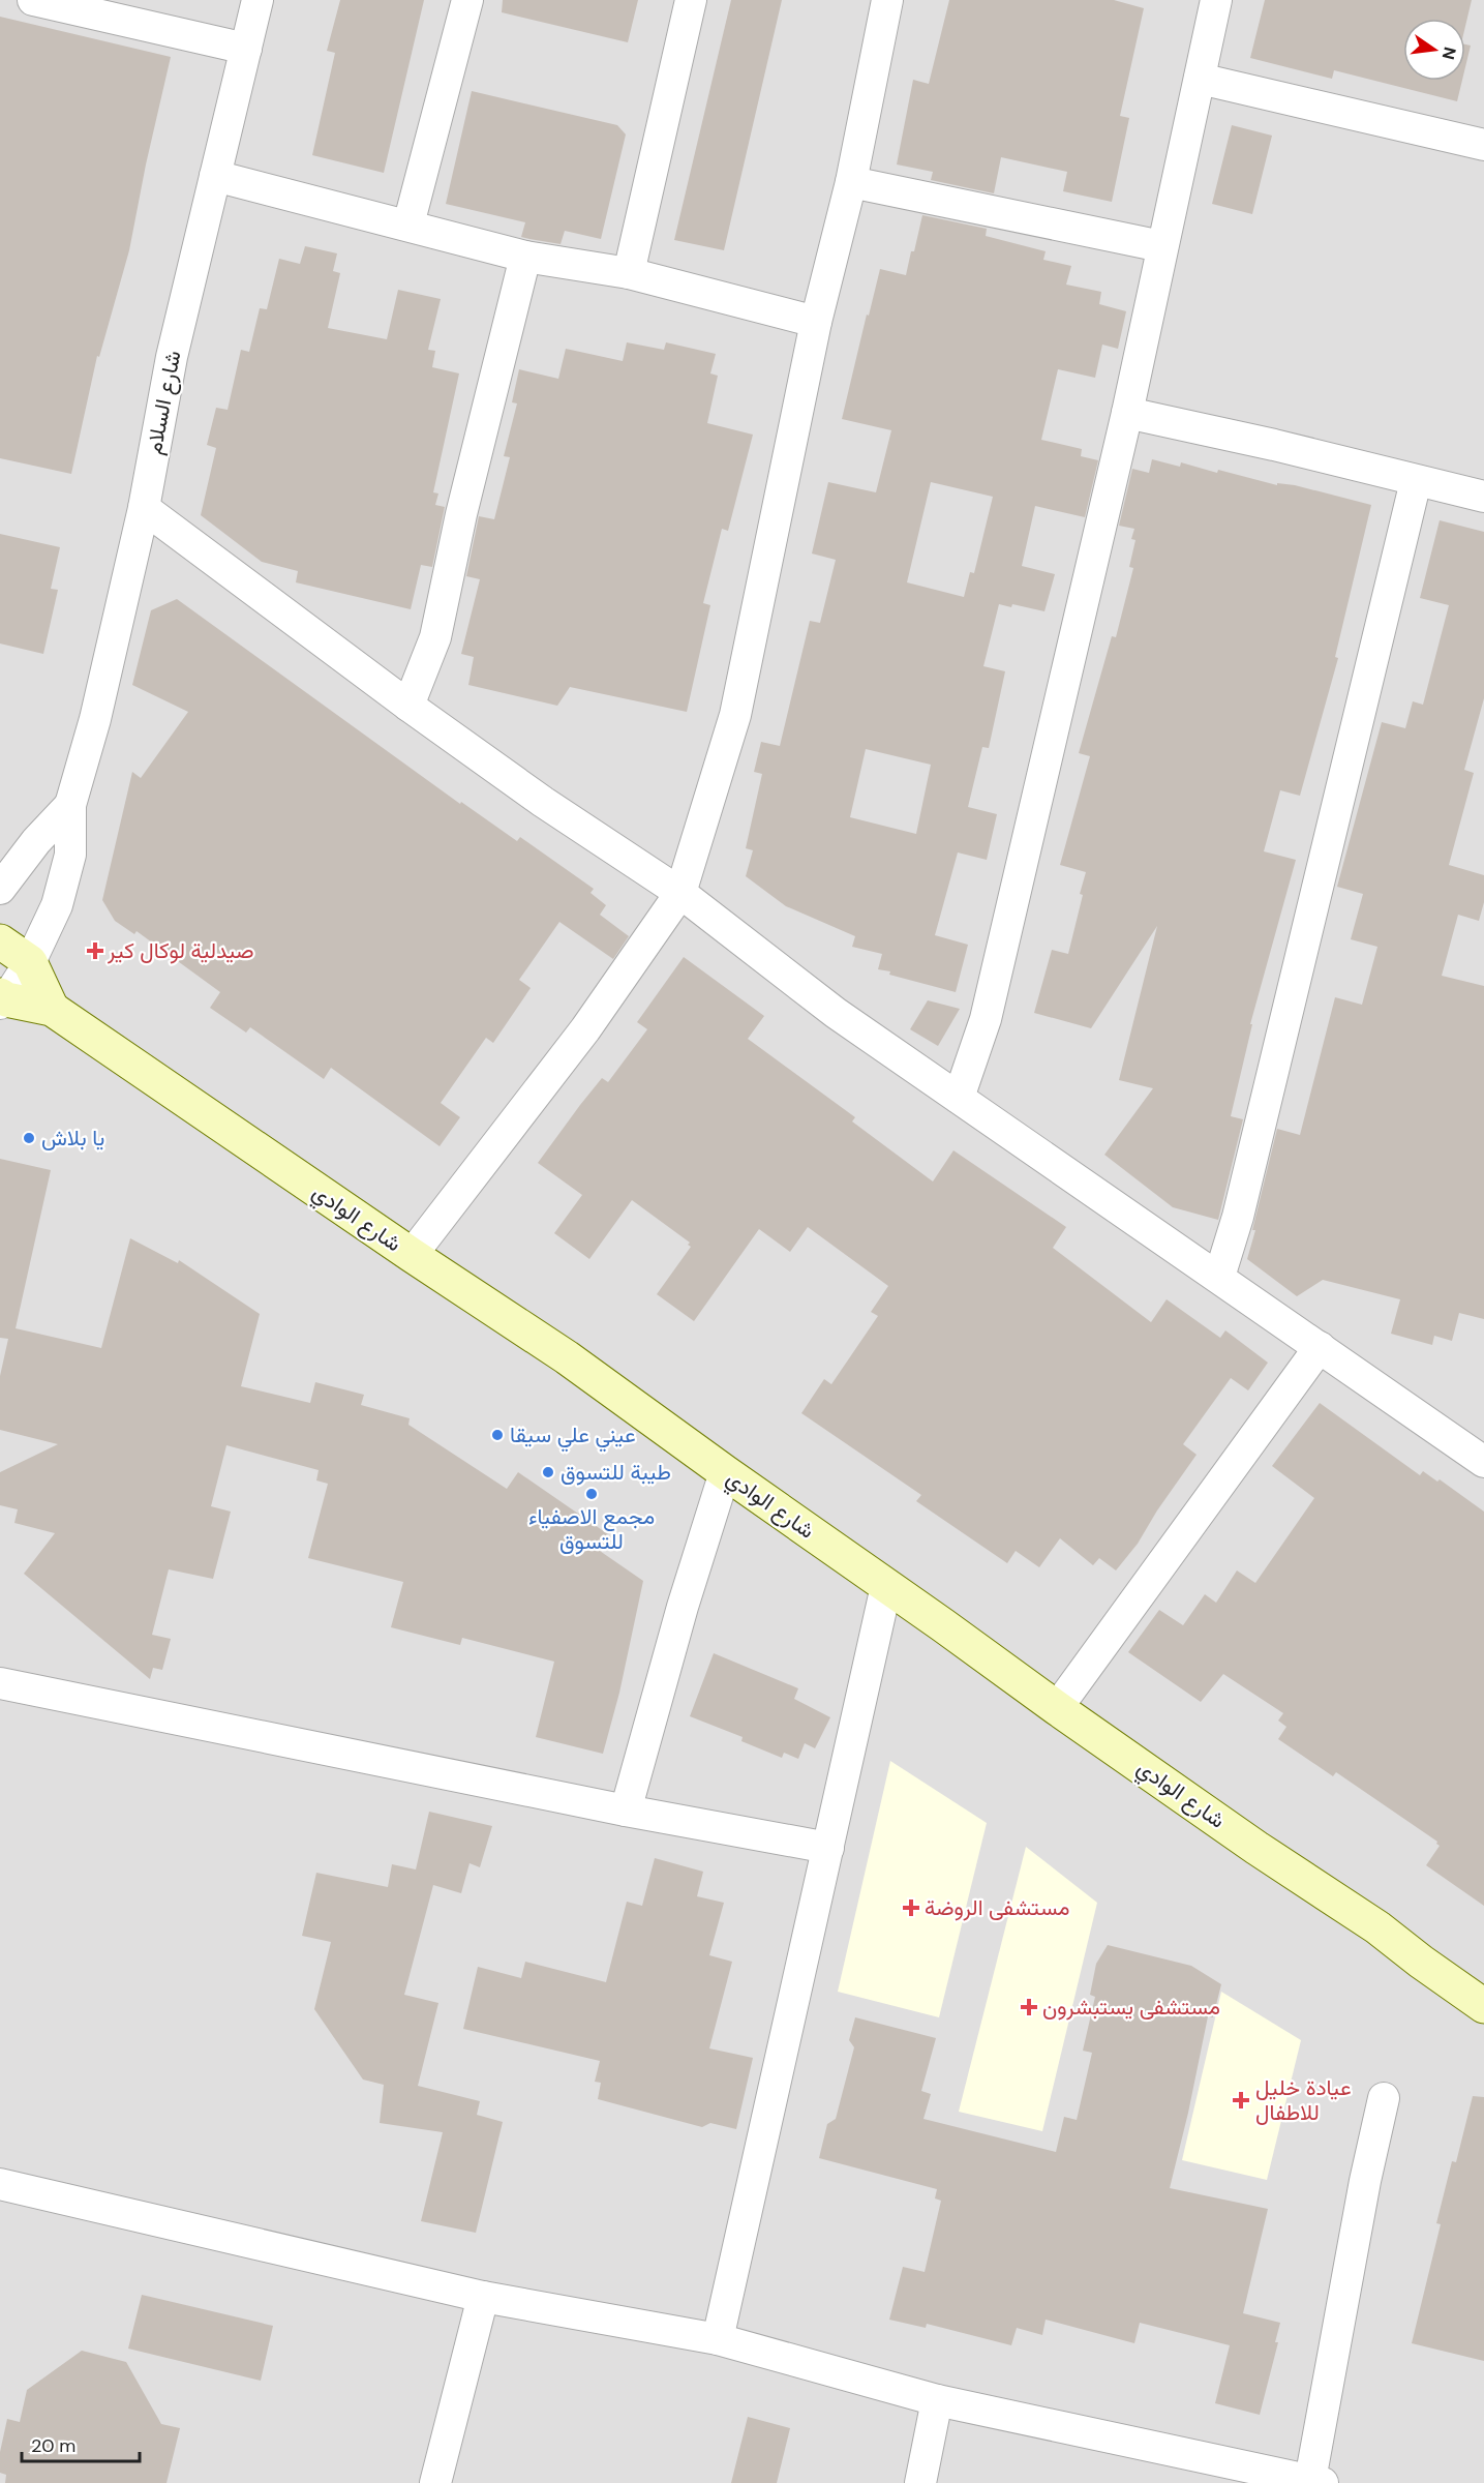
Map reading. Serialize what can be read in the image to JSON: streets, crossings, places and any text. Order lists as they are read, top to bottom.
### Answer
{
  "streets": {
    "main road": ["شارع الوادي"],
    "street": ["شارع السلام"]
  },
  "crossings": [
    ["شارع السلام", "شارع الوادي"]
  ],
  "places": {
    "health": [
      "صيدلية لوكال كير",
      "مستشفى الروضة",
      "مستشفى يستبشرون",
      "عيادة خليل للاطفال"
    ],
    "other": [
      "يا بلاش",
      "عيني علي سيقا",
      "طيبة للتسوق",
      "مجمع الاصفياء للتسوق"
    ]
  },
  "scale_bar": "20 m",
  "north": "right"
}
